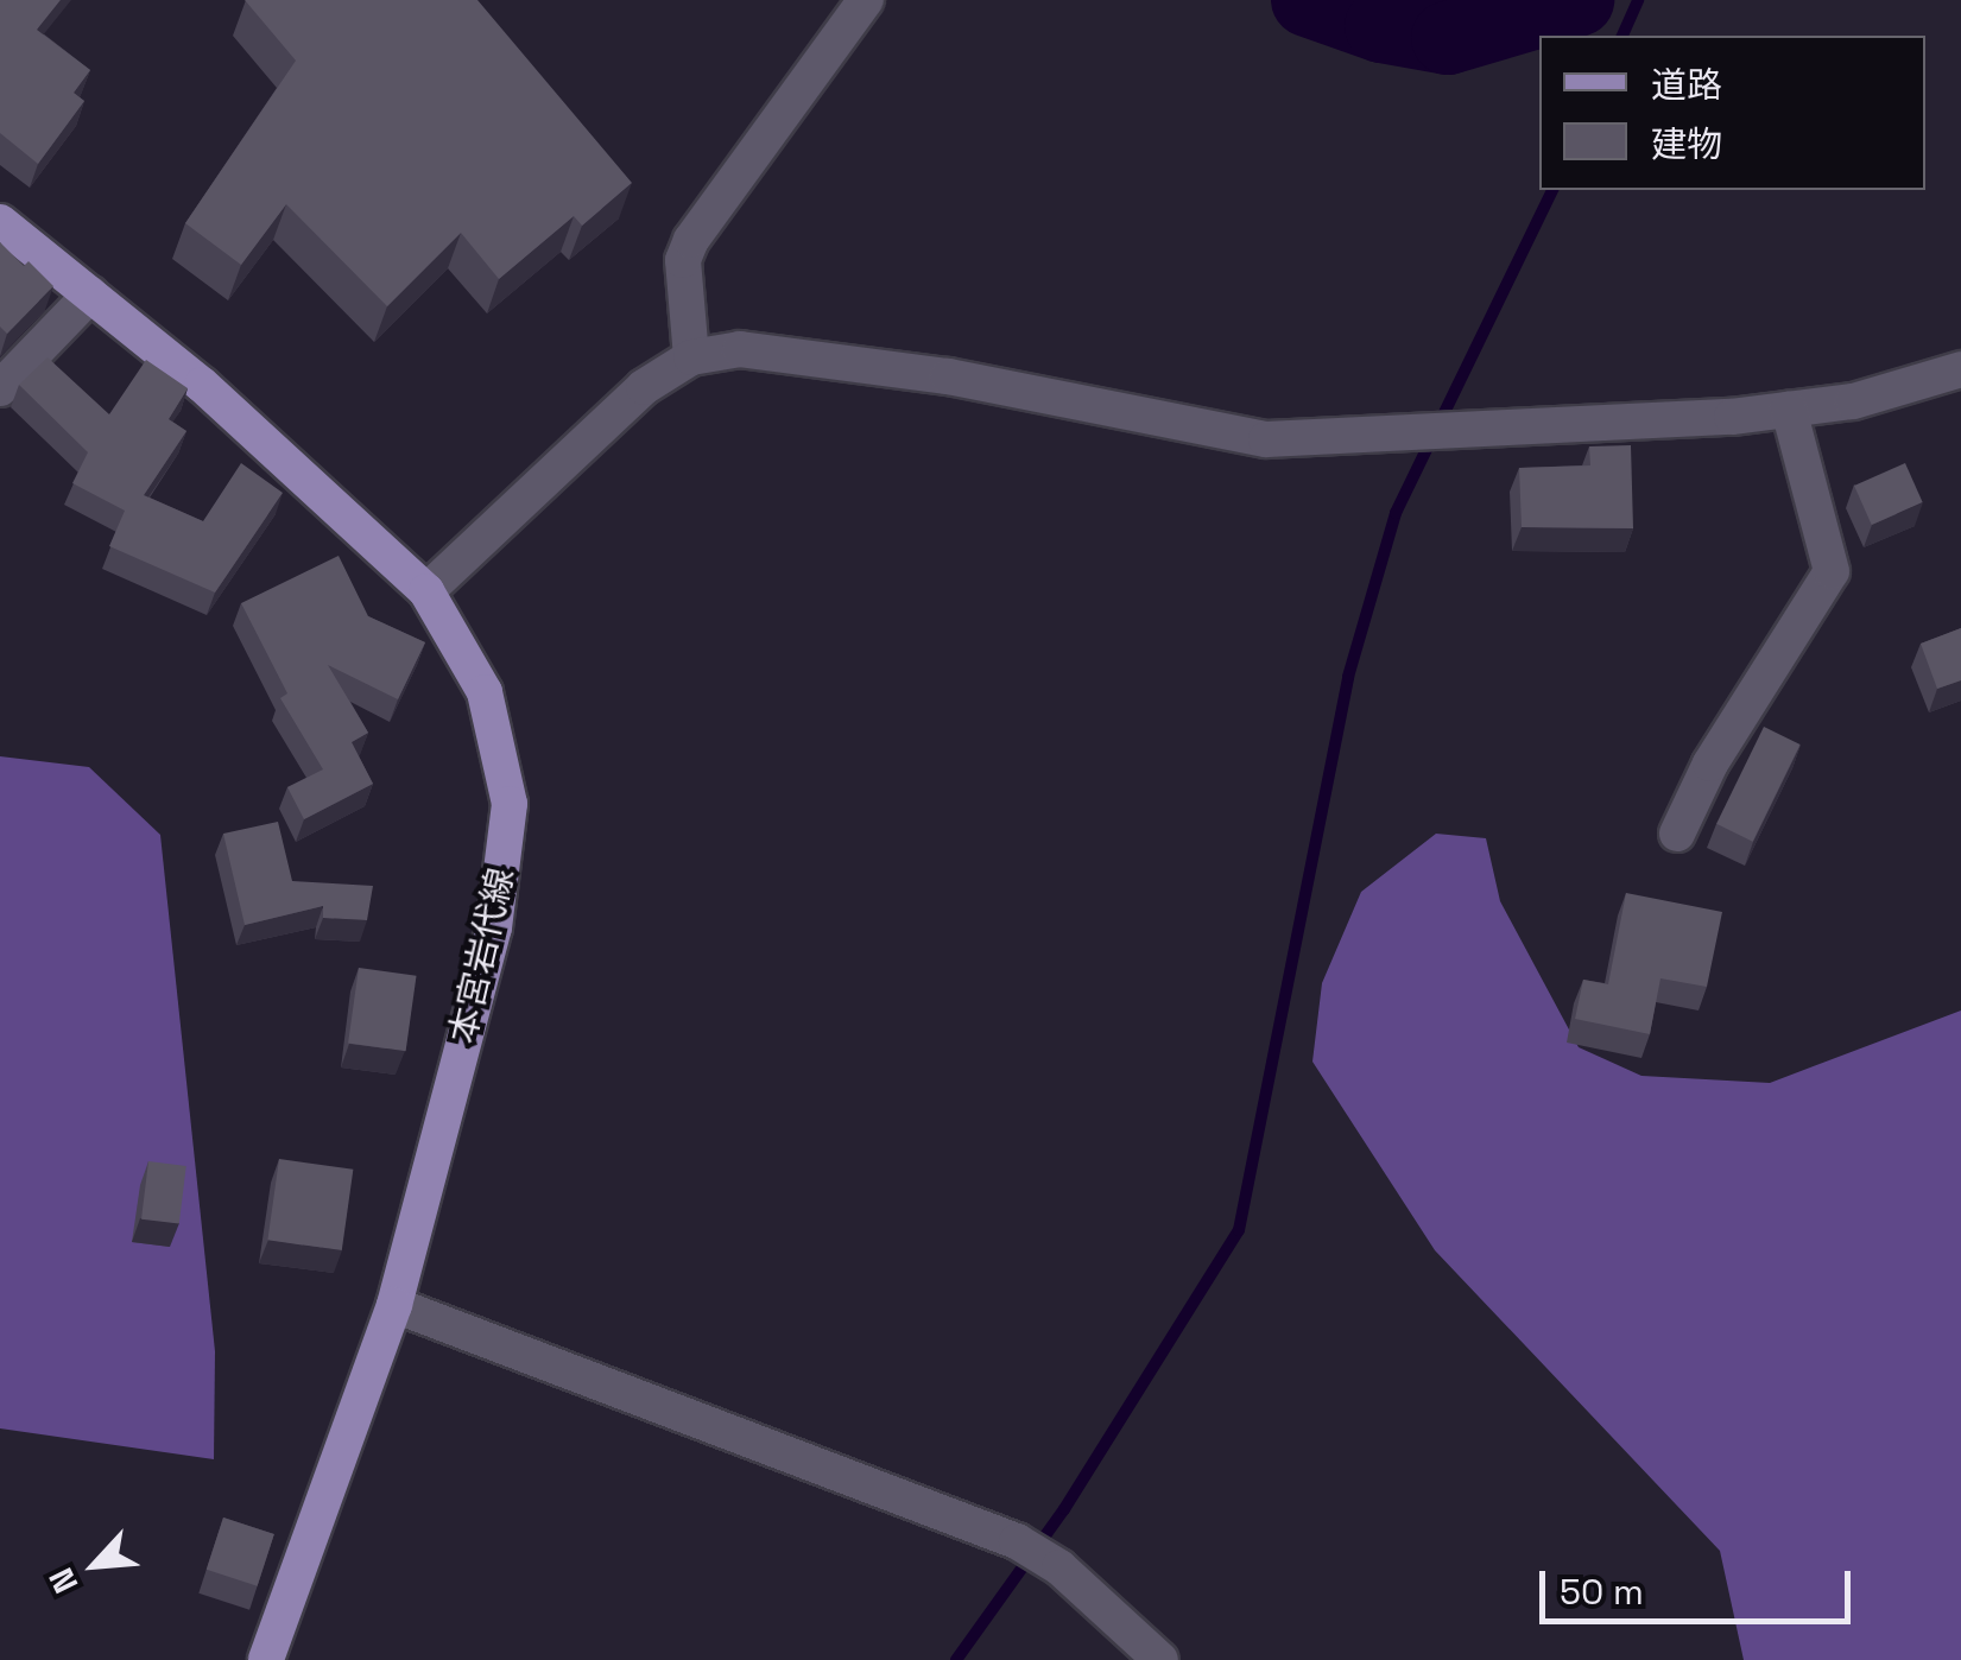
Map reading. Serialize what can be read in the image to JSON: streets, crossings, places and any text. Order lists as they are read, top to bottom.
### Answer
{
  "streets": {
    "main road": ["本宮岩代線"]
  },
  "legend": ["道路", "建物"],
  "scale_bar": "50 m",
  "north": "bottom left"
}
